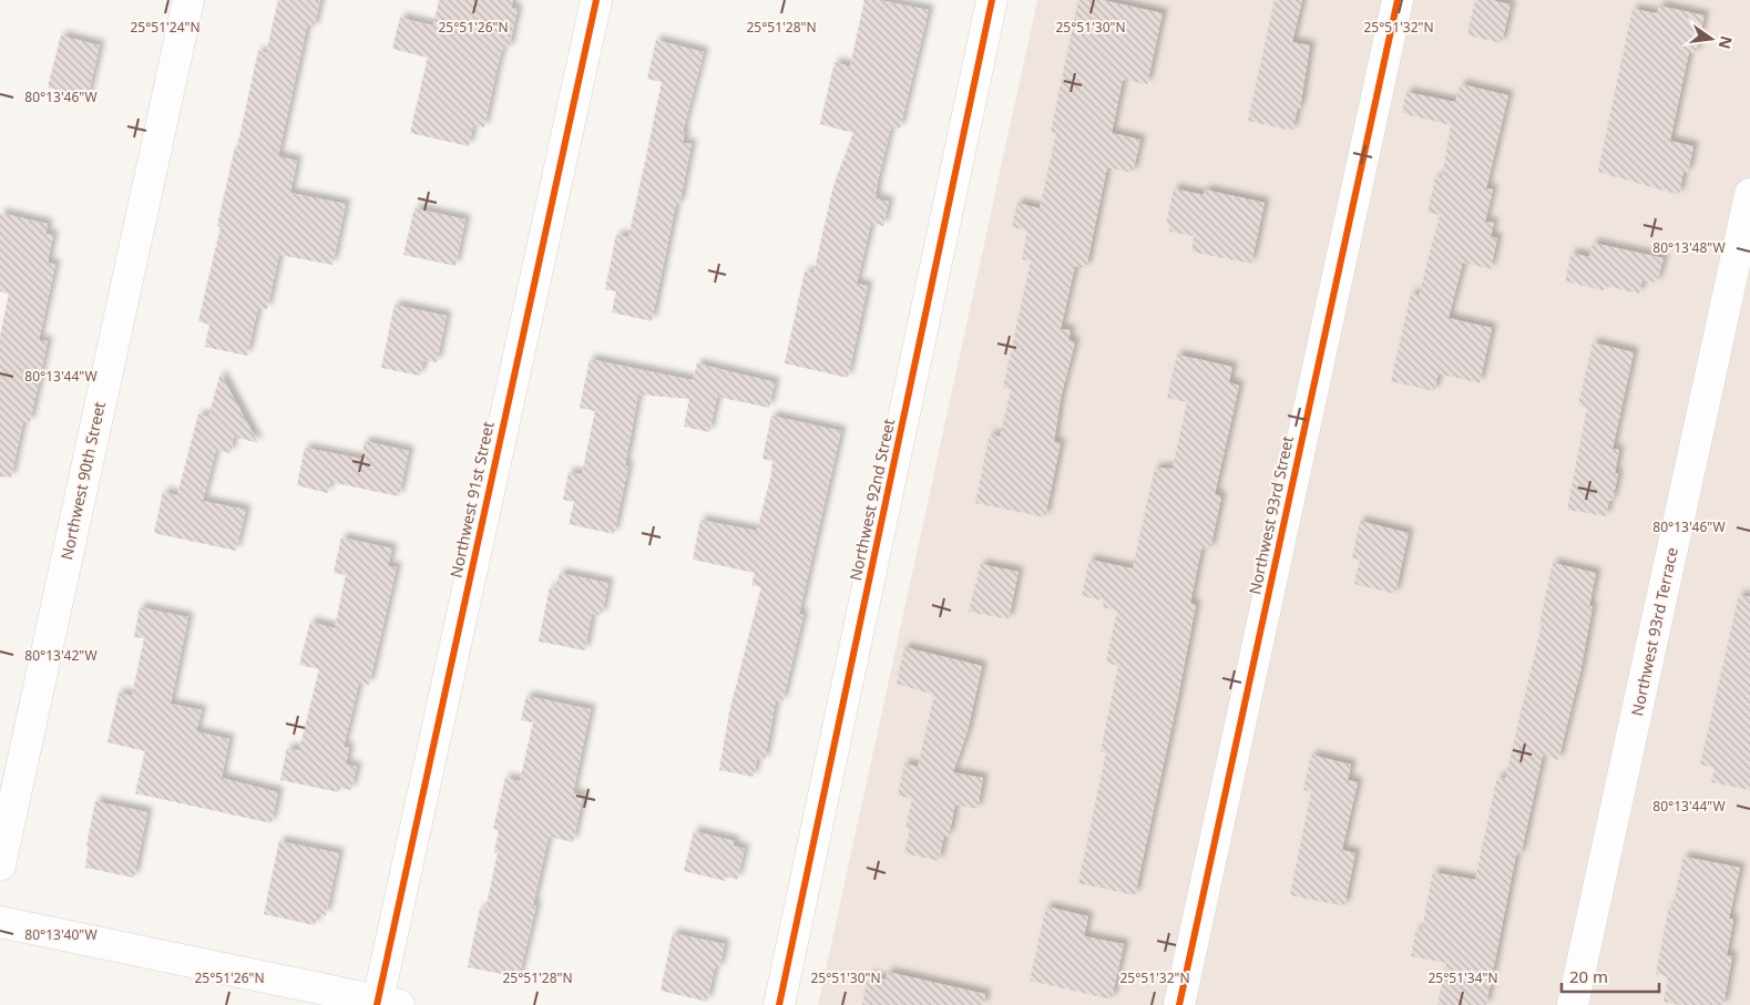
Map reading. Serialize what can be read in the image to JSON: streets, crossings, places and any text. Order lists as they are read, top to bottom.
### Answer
{
  "streets": {
    "street": [
      "Northwest 90th Street",
      "Northwest 91st Street",
      "Northwest 92nd Street",
      "Northwest 93rd Street",
      "Northwest 93rd Terrace"
    ]
  },
  "scale_bar": "20 m",
  "north": "right",
  "coordinates": [
    "25°51'24\"N",
    "25°51'26\"N",
    "25°51'28\"N",
    "25°51'30\"N",
    "25°51'32\"N",
    "80°13'46\"W",
    "80°13'48\"W",
    "80°13'44\"W",
    "80°13'42\"W",
    "80°13'40\"W",
    "25°51'34\"N"
  ]
}
